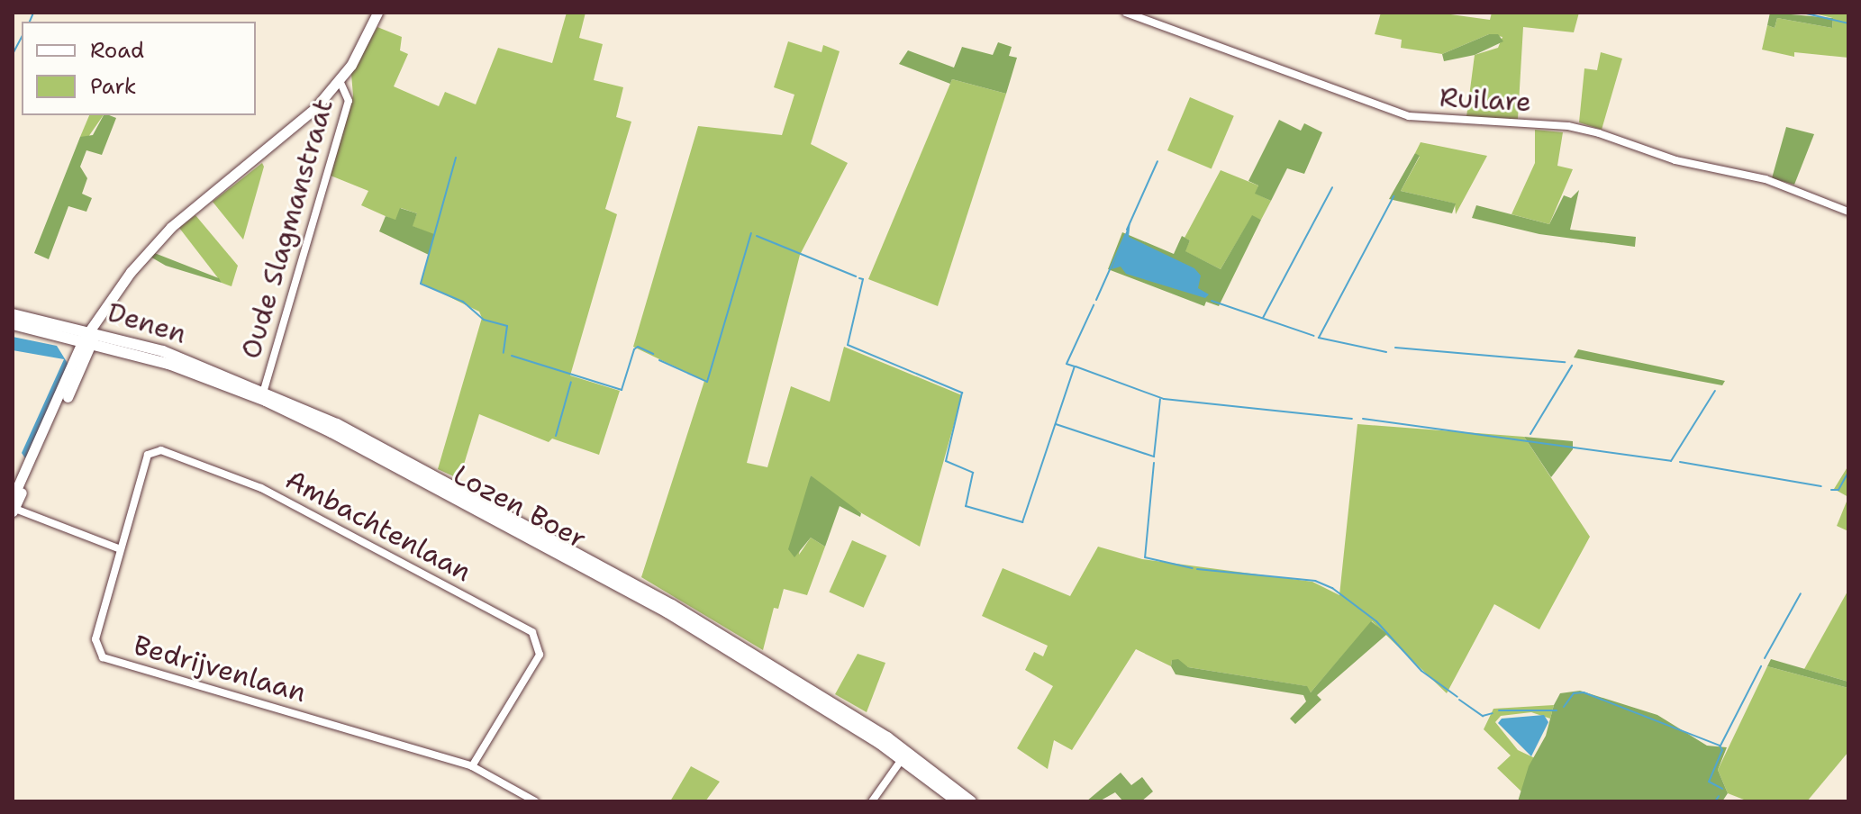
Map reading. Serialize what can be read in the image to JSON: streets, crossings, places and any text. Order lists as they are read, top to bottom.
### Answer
{
  "streets": {
    "main road": ["Denen", "Lozen Boer"],
    "street": [
      "Ruilare",
      "Oude Slagmanstraat",
      "Ambachtenlaan",
      "Bedrijvenlaan"
    ]
  },
  "crossings": [
    ["Oude Slagmanstraat", "Denen"],
    ["Oude Slagmanstraat", "Lozen Boer"],
    ["Denen", "Lozen Boer"],
    ["Ambachtenlaan", "Bedrijvenlaan"]
  ],
  "legend": ["Road", "Park"]
}
